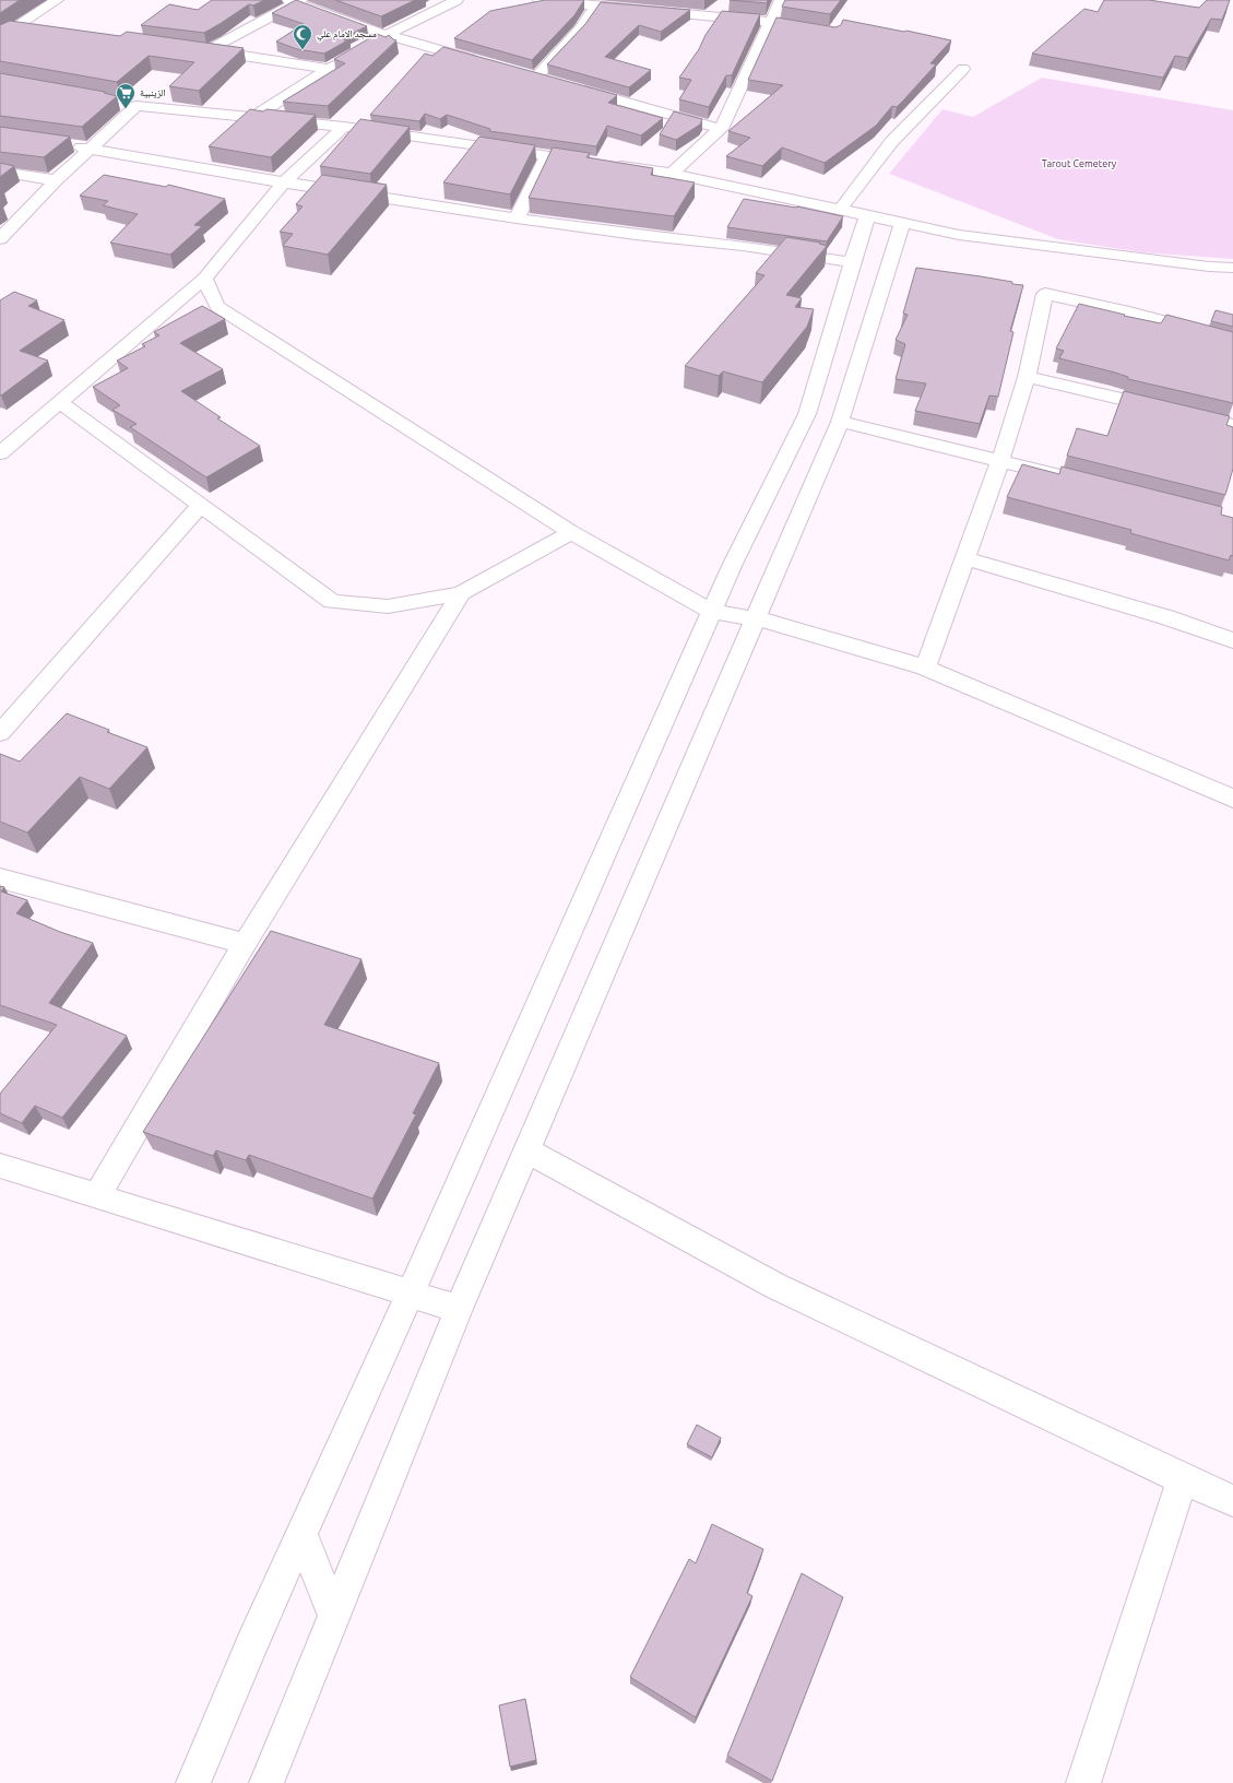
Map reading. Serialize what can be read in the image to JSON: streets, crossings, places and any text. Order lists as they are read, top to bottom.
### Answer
{
  "parks": ["Tarout Cemetery"],
  "places": {
    "mosque": ["مسجد الامام علي"],
    "supermarket": ["الزينبية"]
  }
}
